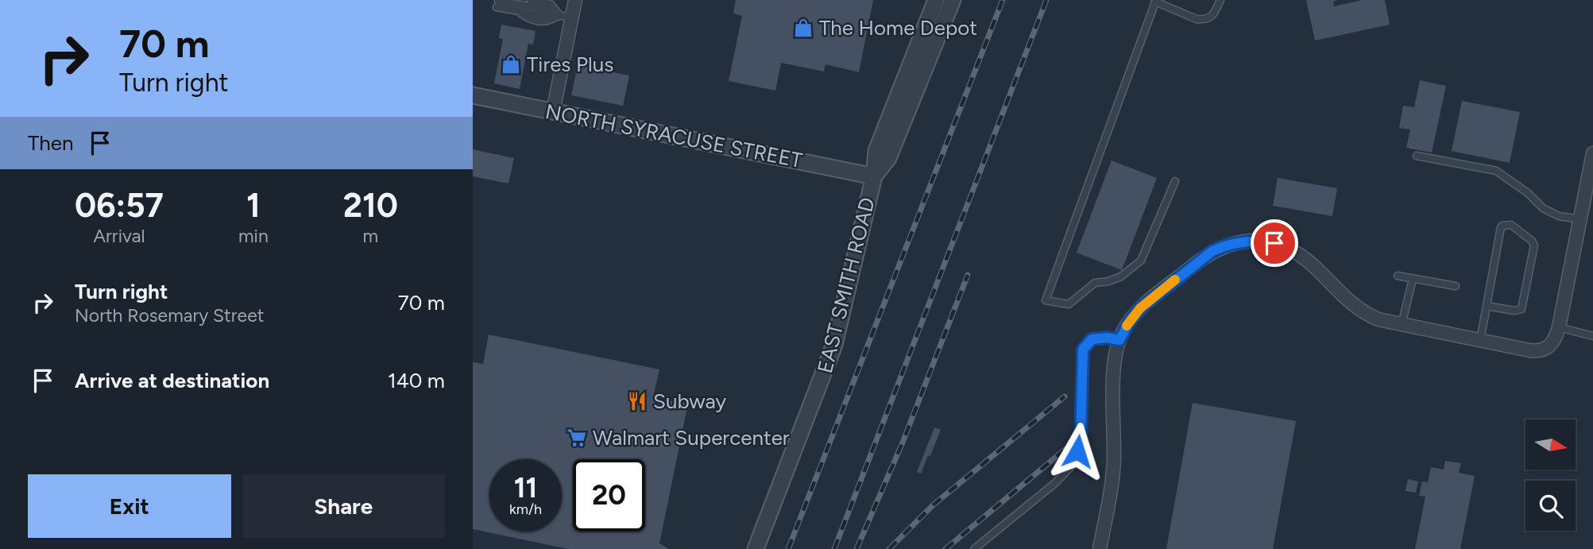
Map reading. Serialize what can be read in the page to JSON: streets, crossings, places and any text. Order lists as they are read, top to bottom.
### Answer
{
  "streets": {
    "street": ["NORTH SYRACUSE STREET", "EAST SMITH ROAD"]
  },
  "crossings": [
    ["NORTH SYRACUSE STREET", "EAST SMITH ROAD"]
  ],
  "places": {
    "shop": ["The Home Depot", "Tires Plus"],
    "restaurant": ["Subway"],
    "supermarket": ["Walmart Supercenter"]
  },
  "north": "right",
  "page": {
    "turn": ["70 m", "Turn right"],
    "then": "Then",
    "eta": [
      "06:57",
      "Arrival",
      "1",
      "min",
      "210",
      "m"
    ],
    "list": [
      {
        "name": "Turn right",
        "note": "North Rosemary Street",
        "value": "70 m"
      },
      {
        "name": "Arrive at destination",
        "value": "140 m"
      }
    ],
    "speed": "11 km/h",
    "limit": "20",
    "buttons": ["Exit", "Share"]
  }
}
